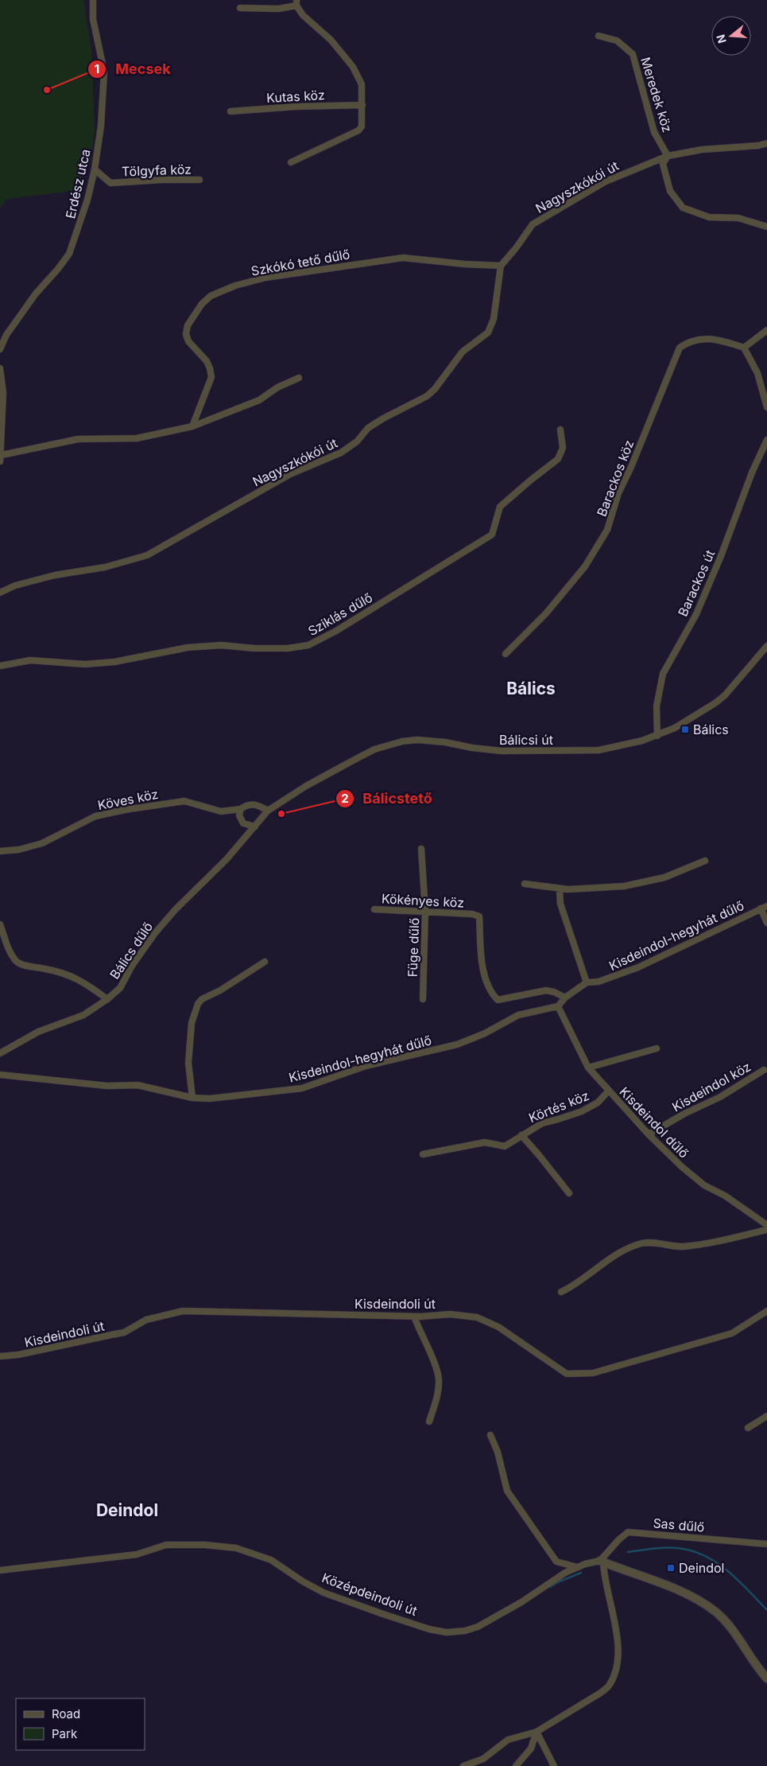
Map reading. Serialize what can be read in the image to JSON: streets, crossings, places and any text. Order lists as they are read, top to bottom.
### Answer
{
  "streets": {
    "street": [
      "Meredek köz",
      "Kutas köz",
      "Tölgyfa köz",
      "Erdész utca",
      "Nagyszkókói út",
      "Szkókó tető dűlő",
      "Barackos köz",
      "Barackos út",
      "Sziklás dűlő",
      "Bálicsi út",
      "Köves köz",
      "Kökényes köz",
      "Kisdeindol-hegyhát dűlő",
      "Füge dűlő",
      "Bálics dűlő",
      "Kisdeindol köz",
      "Körtés köz",
      "Kisdeindol dűlő",
      "Kisdeindoli út",
      "Sas dűlő",
      "Középdeindoli út"
    ]
  },
  "crossings": [
    ["Meredek köz", "Nagyszkókói út"],
    ["Tölgyfa köz", "Erdész utca"],
    ["Nagyszkókói út", "Szkókó tető dűlő"],
    ["Barackos út", "Bálicsi út"],
    ["Bálicsi út", "Bálics dűlő"],
    ["Kökényes köz", "Kisdeindol-hegyhát dűlő"],
    ["Kökényes köz", "Füge dűlő"],
    ["Kisdeindol-hegyhát dűlő", "Kisdeindol dűlő"],
    ["Kisdeindol köz", "Kisdeindol dűlő"],
    ["Körtés köz", "Kisdeindol dűlő"],
    ["Sas dűlő", "Középdeindoli út"]
  ],
  "districts": ["Bálics", "Deindol"],
  "places": {
    "other": ["Mecsek", "Bálicstető"],
    "transit": ["Bálics", "Deindol"]
  },
  "legend": ["Road", "Park"],
  "north": "left"
}
